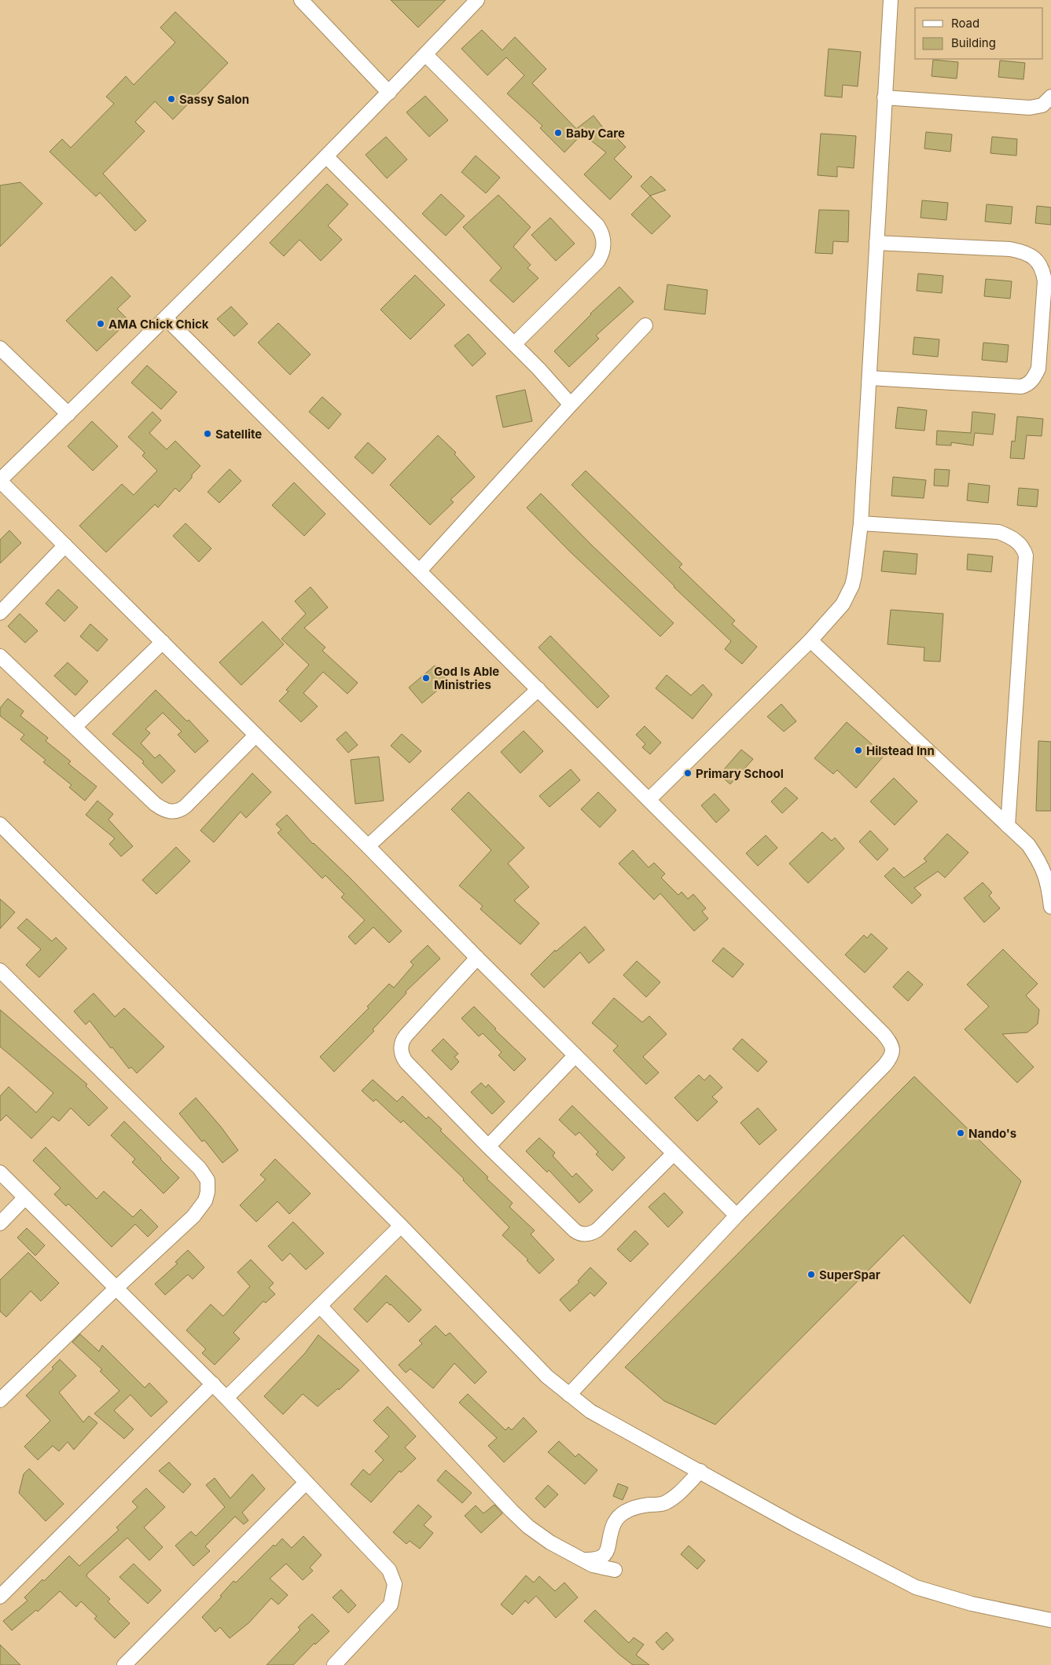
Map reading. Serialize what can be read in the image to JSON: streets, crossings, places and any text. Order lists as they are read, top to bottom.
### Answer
{
  "places": [
    "Sassy Salon",
    "Baby Care",
    "AMA Chick Chick",
    "Satellite",
    "God Is Able Ministries",
    "Hilstead Inn",
    "Primary School",
    "Nando's",
    "SuperSpar"
  ],
  "legend": ["Road", "Building"]
}
